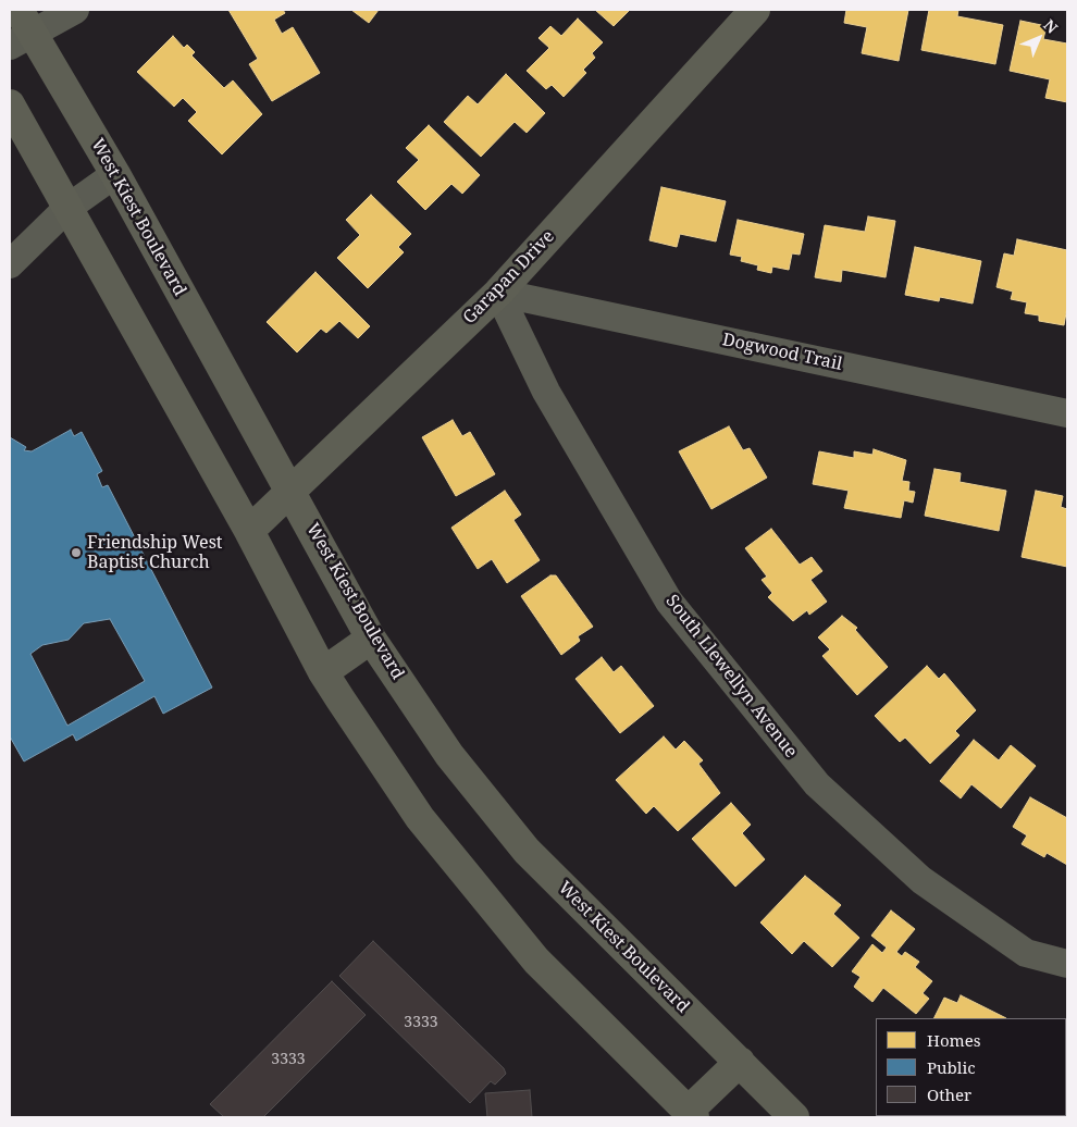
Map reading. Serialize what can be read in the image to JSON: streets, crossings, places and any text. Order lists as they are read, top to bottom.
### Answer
{
  "streets": {
    "main road": ["West Kiest Boulevard", "Garapan Drive"],
    "street": ["Dogwood Trail", "South Llewellyn Avenue"]
  },
  "crossings": [
    ["West Kiest Boulevard", "Garapan Drive"],
    ["Garapan Drive", "Dogwood Trail"],
    ["Garapan Drive", "South Llewellyn Avenue"],
    ["Dogwood Trail", "South Llewellyn Avenue"]
  ],
  "places": ["Friendship West Baptist Church"],
  "house_numbers": ["3333", "3333"],
  "legend": ["Homes", "Public", "Other"],
  "north": "top right"
}
